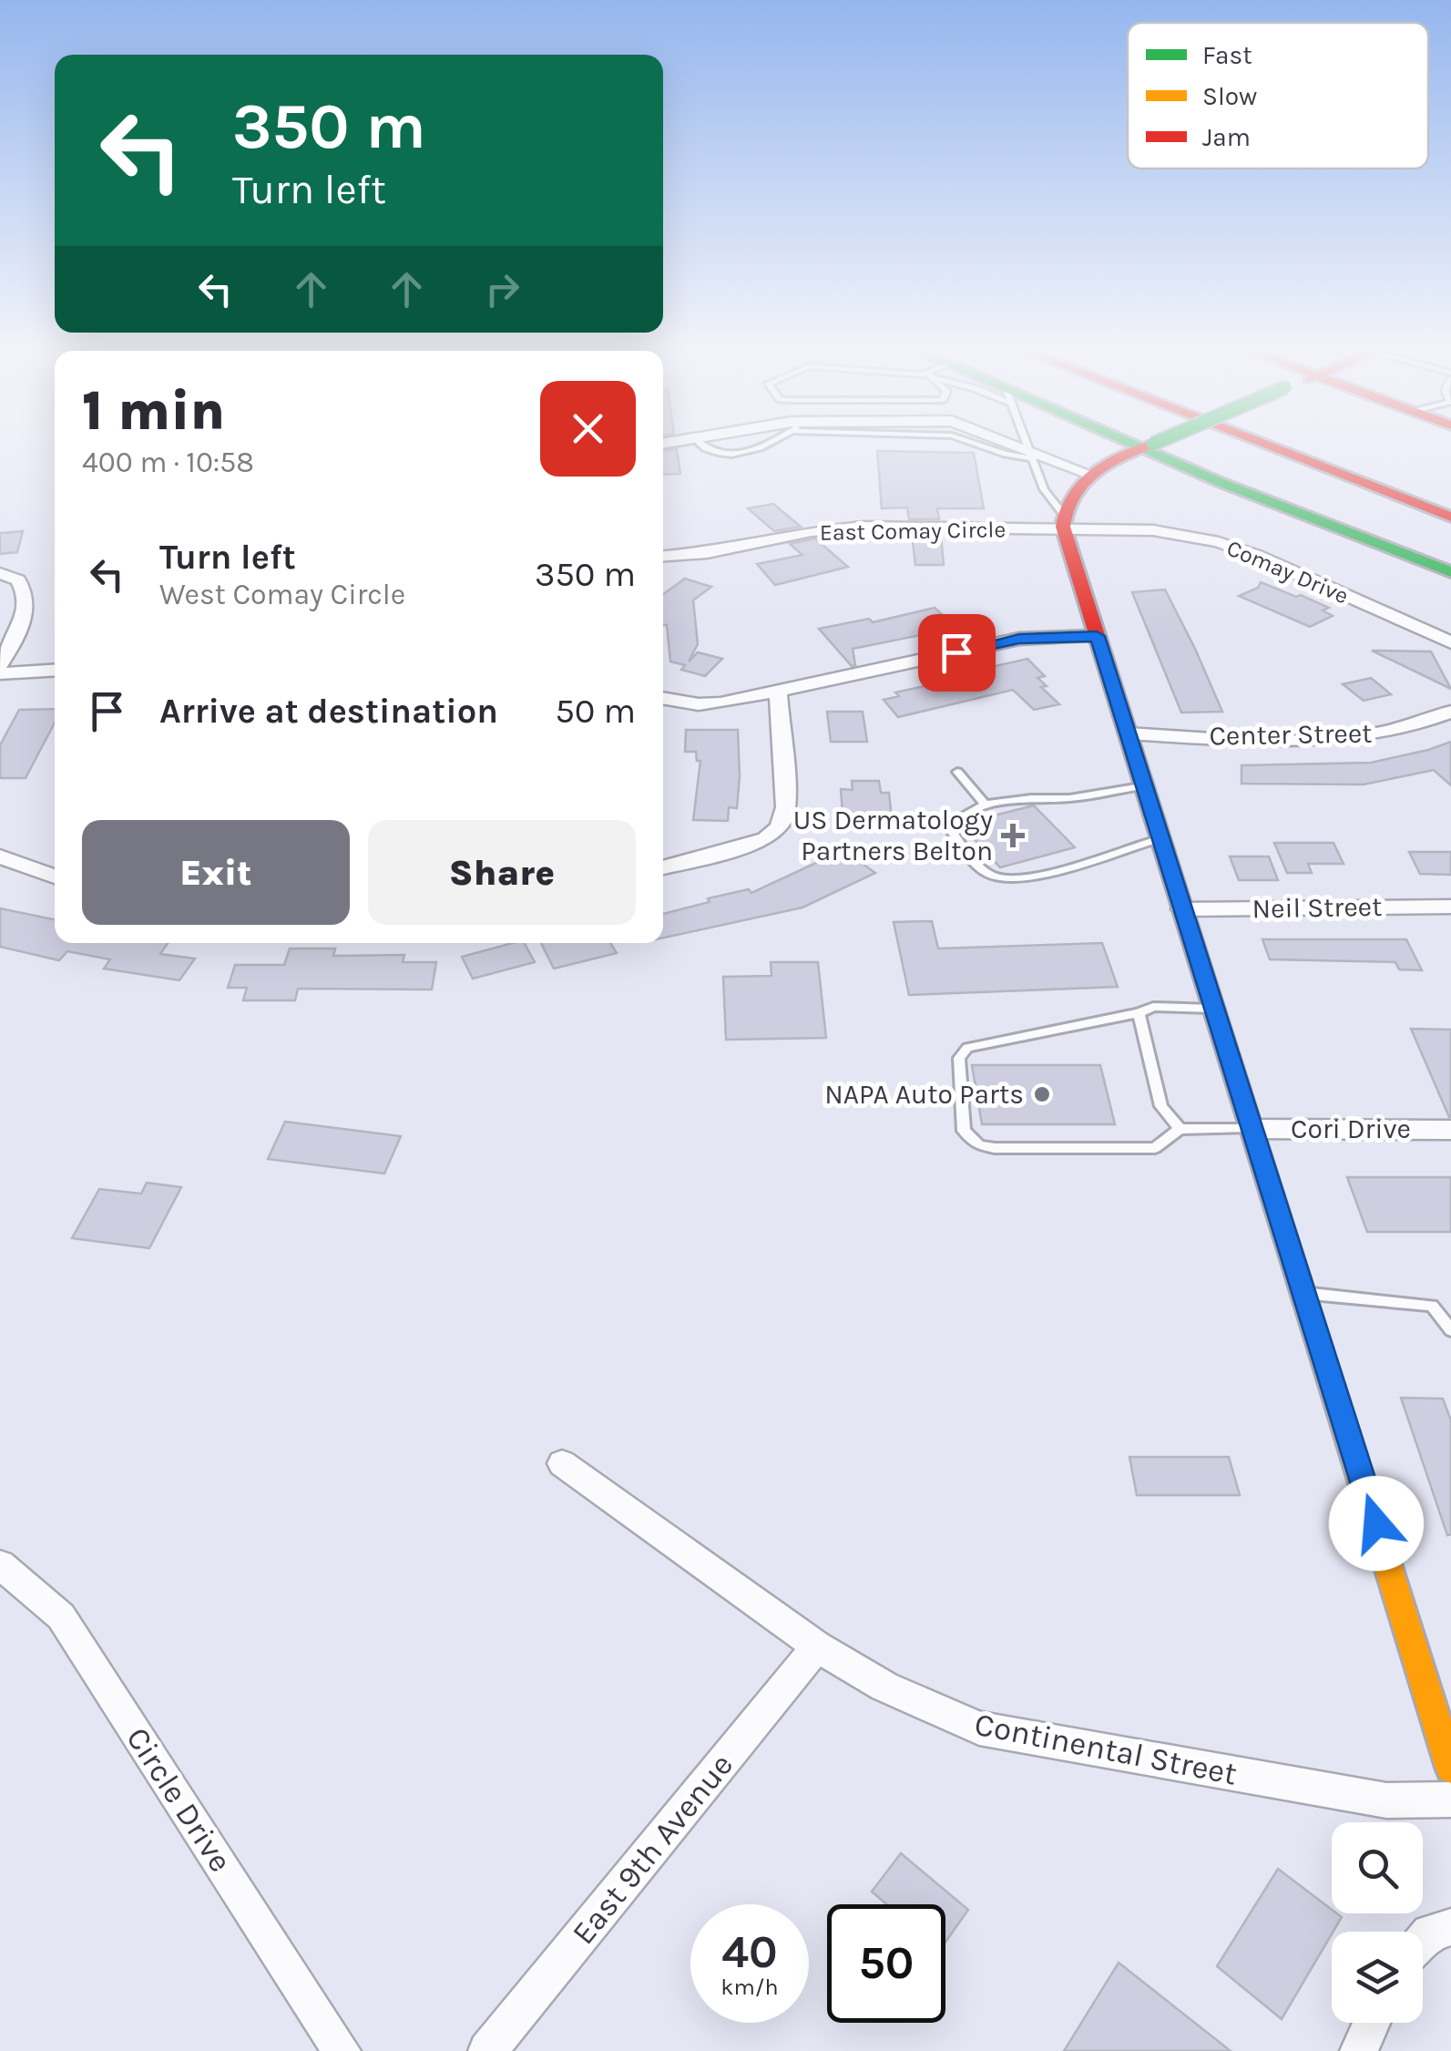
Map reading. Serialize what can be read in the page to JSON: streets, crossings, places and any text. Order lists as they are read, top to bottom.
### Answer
{
  "streets": {
    "street": [
      "East Comay Circle",
      "Comay Drive",
      "Center Street",
      "Neil Street",
      "Cori Drive",
      "Continental Street",
      "Circle Drive",
      "East 9th Avenue"
    ]
  },
  "crossings": [
    ["East Comay Circle", "Comay Drive"],
    ["Continental Street", "East 9th Avenue"]
  ],
  "places": {
    "health": ["US Dermatology Partners Belton"],
    "other": ["NAPA Auto Parts"]
  },
  "legend": ["Fast", "Slow", "Jam"],
  "page": {
    "turn": ["350 m", "Turn left"],
    "heading": ["1 min", "400 m · 10:58"],
    "list": [
      {
        "name": "Turn left",
        "note": "West Comay Circle",
        "value": "350 m"
      },
      {
        "name": "Arrive at destination",
        "value": "50 m"
      }
    ],
    "buttons": ["Exit", "Share"],
    "speed": "40 km/h",
    "limit": "50"
  }
}
